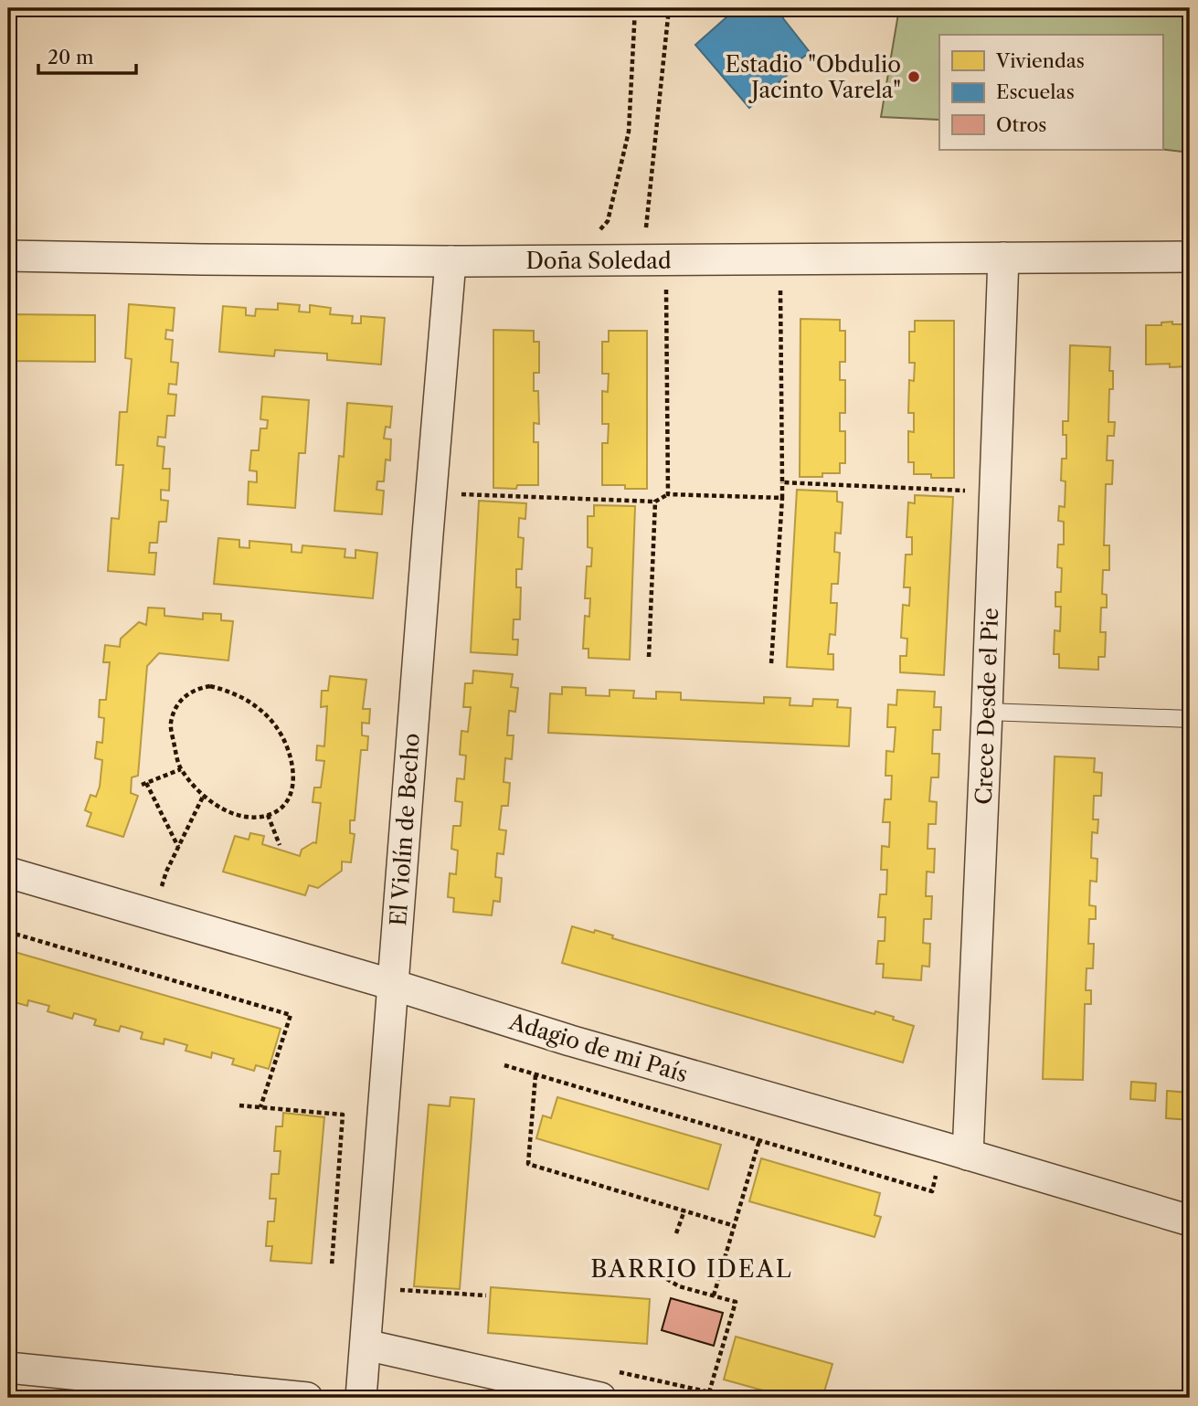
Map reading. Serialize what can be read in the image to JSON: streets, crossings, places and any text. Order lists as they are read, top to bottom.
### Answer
{
  "streets": {
    "street": [
      "Doña Soledad",
      "Crece Desde el Pie",
      "El Violín de Becho",
      "Adagio de mi País"
    ]
  },
  "crossings": [
    ["Doña Soledad", "Crece Desde el Pie"],
    ["Doña Soledad", "El Violín de Becho"],
    ["Crece Desde el Pie", "Adagio de mi País"],
    ["El Violín de Becho", "Adagio de mi País"]
  ],
  "districts": ["BARRIO IDEAL"],
  "places": ["Estadio \"Obdulio Jacinto Varela\""],
  "legend": ["Viviendas", "Escuelas", "Otros"],
  "scale_bar": "20 m"
}
